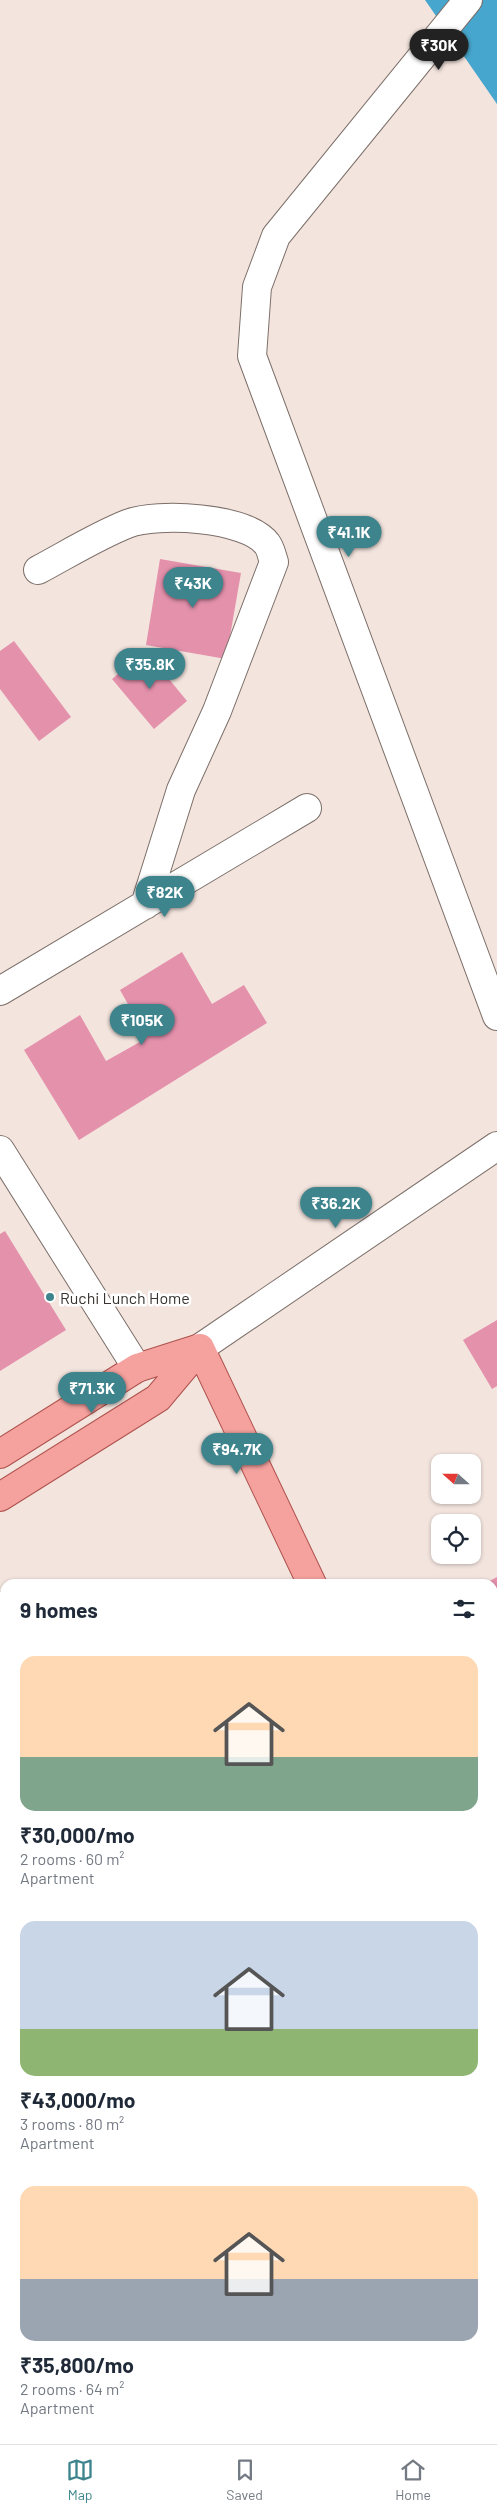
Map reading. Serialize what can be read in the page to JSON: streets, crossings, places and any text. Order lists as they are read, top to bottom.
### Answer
{
  "places": ["Ruchi Lunch Home"],
  "north": "left",
  "page": {
    "price": [
      "₹30K",
      "₹41.1K",
      "₹43K",
      "₹35.8K",
      "₹82K",
      "₹105K",
      "₹36.2K",
      "₹71.3K",
      "₹94.7K"
    ],
    "heading": "9 homes",
    "list": [
      {
        "name": "₹30,000/mo",
        "note": "2 rooms · 60 m² · Apartment"
      },
      {
        "name": "₹43,000/mo",
        "note": "3 rooms · 80 m² · Apartment"
      },
      {
        "name": "₹35,800/mo",
        "note": "2 rooms · 64 m² · Apartment"
      }
    ],
    "tabs": ["Map", "Saved", "Home"]
  }
}
